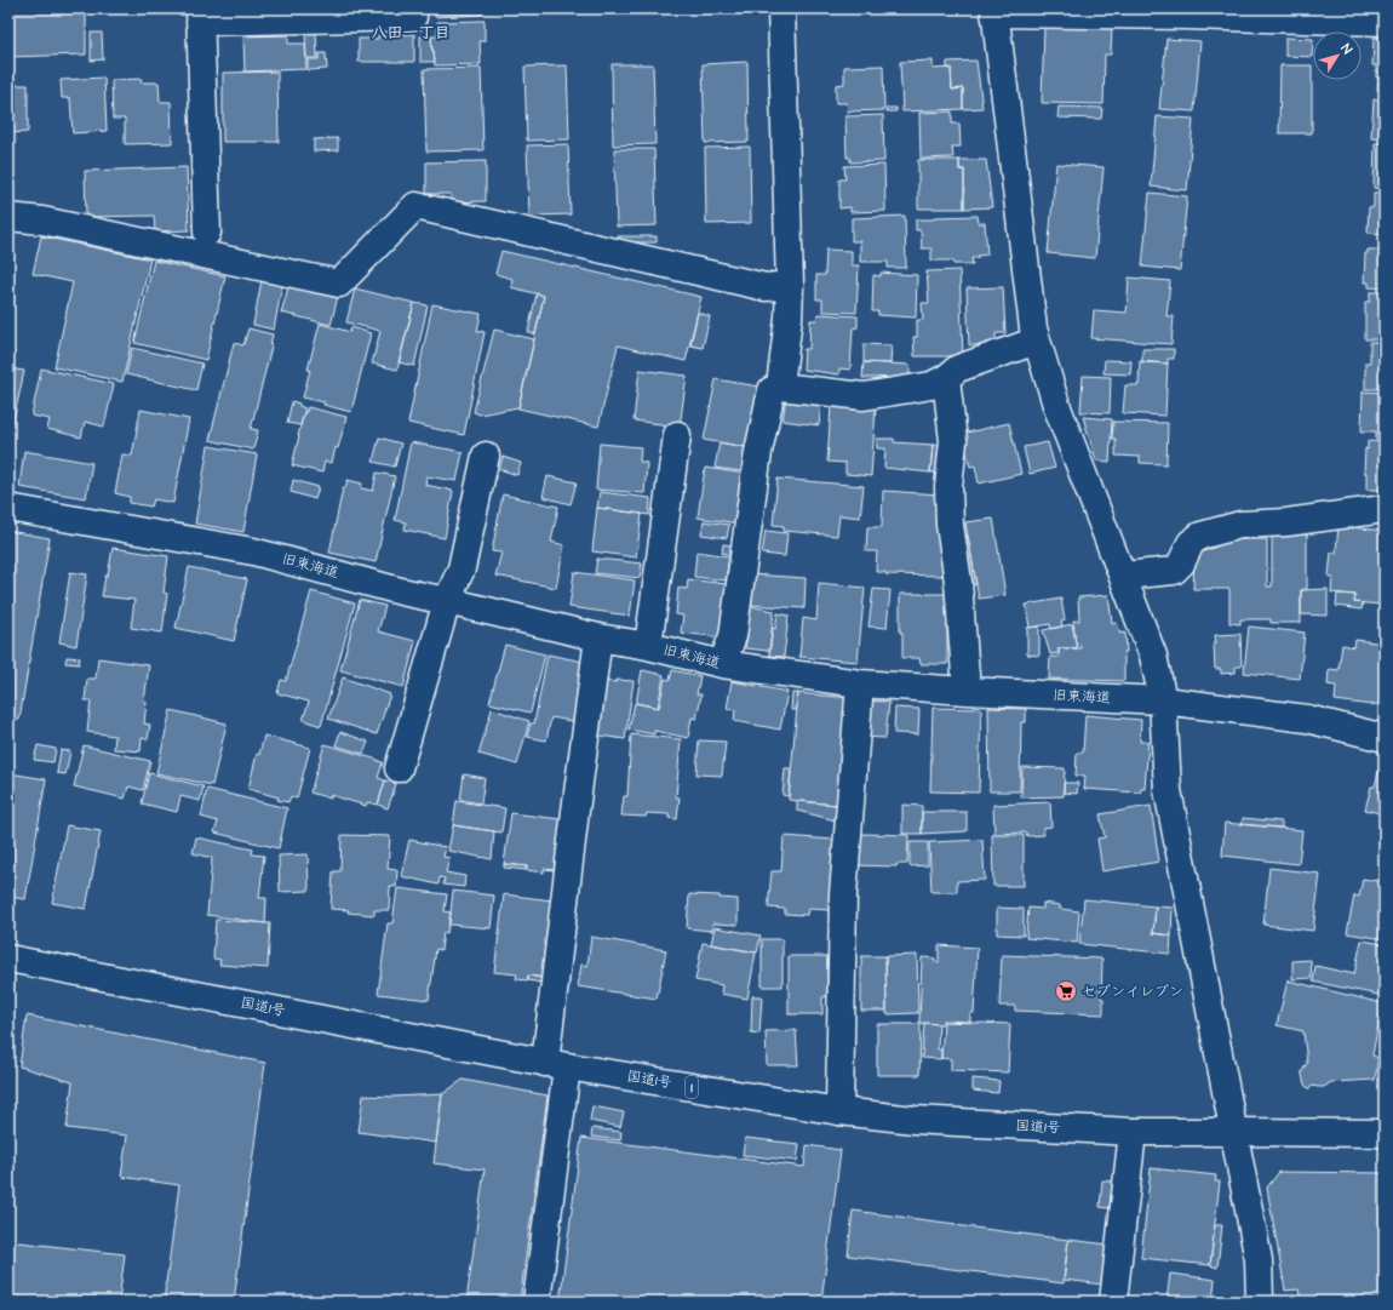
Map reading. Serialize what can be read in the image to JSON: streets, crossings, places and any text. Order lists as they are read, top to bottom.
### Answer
{
  "streets": {
    "main road": ["旧東海道", "国道1号", "1"]
  },
  "districts": ["八田一丁目"],
  "places": {
    "supermarket": ["セブンイレブン"]
  },
  "north": "top right"
}
